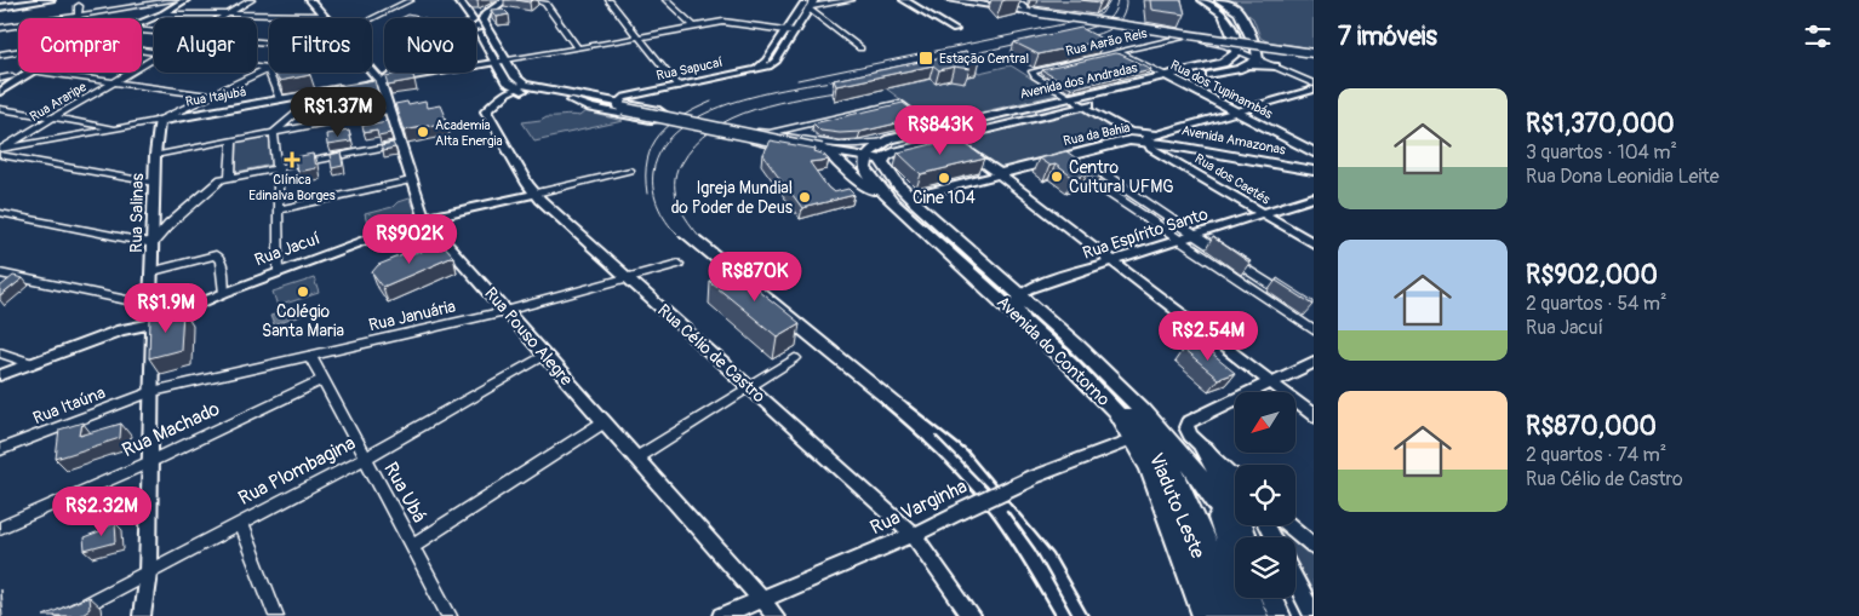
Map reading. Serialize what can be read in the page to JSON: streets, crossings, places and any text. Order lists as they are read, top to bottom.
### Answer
{
  "streets": {
    "main road": [
      "Avenida dos Andradas",
      "Rua dos Tupinambás",
      "Rua da Bahia",
      "Avenida Amazonas",
      "Avenida do Contorno",
      "Viaduto Leste"
    ],
    "street": [
      "Rua Aarão Reis",
      "Rua Sapucaí",
      "Rua Itajubá",
      "Rua Araripe",
      "Rua dos Caetés",
      "Rua Salinas",
      "Rua Espírito Santo",
      "Rua Jacuí",
      "Rua Januária",
      "Rua Pouso Alegre",
      "Rua Célio de Castro",
      "Rua Itaúna",
      "Rua Machado",
      "Rua Plombagina",
      "Rua Ubá",
      "Rua Varginha"
    ]
  },
  "crossings": [
    ["Rua Aarão Reis", "Rua dos Tupinambás"],
    ["Rua Sapucaí", "Rua Itajubá"],
    ["Avenida dos Andradas", "Rua dos Tupinambás"],
    ["Avenida dos Andradas", "Avenida do Contorno"],
    ["Rua dos Tupinambás", "Rua da Bahia"],
    ["Rua Itajubá", "Rua Araripe"],
    ["Rua Itajubá", "Rua Salinas"],
    ["Rua Itajubá", "Rua Pouso Alegre"],
    ["Rua da Bahia", "Avenida Amazonas"],
    ["Rua da Bahia", "Avenida do Contorno"],
    ["Avenida Amazonas", "Rua dos Caetés"],
    ["Rua dos Caetés", "Rua Espírito Santo"],
    ["Rua Salinas", "Rua Jacuí"],
    ["Rua Salinas", "Rua Januária"],
    ["Rua Salinas", "Rua Itaúna"],
    ["Rua Salinas", "Rua Machado"],
    ["Rua Salinas", "Rua Plombagina"],
    ["Rua Espírito Santo", "Avenida do Contorno"],
    ["Rua Jacuí", "Rua Pouso Alegre"],
    ["Rua Jacuí", "Rua Célio de Castro"],
    ["Rua Januária", "Rua Pouso Alegre"],
    ["Rua Januária", "Rua Célio de Castro"],
    ["Rua Januária", "Rua Itaúna"],
    ["Rua Januária", "Rua Ubá"],
    ["Rua Pouso Alegre", "Rua Plombagina"],
    ["Rua Pouso Alegre", "Rua Varginha"],
    ["Avenida do Contorno", "Viaduto Leste"],
    ["Avenida do Contorno", "Rua Varginha"],
    ["Rua Célio de Castro", "Rua Varginha"],
    ["Rua Machado", "Rua Ubá"],
    ["Rua Plombagina", "Rua Ubá"]
  ],
  "places": {
    "transit": ["Estação Central"],
    "other": [
      "Academia Alta Energia",
      "Centro Cultural UFMG",
      "Cine 104",
      "Igreja Mundial do Poder de Deus",
      "Colégio Santa Maria"
    ],
    "health": ["Clínica Edinalva Borges"]
  },
  "north": "bottom left",
  "page": {
    "heading": "7 imóveis",
    "chip": [
      "Comprar",
      "Alugar",
      "Filtros",
      "Novo"
    ],
    "list": [
      {
        "name": "R$1,370,000",
        "note": "3 quartos · 104 m² · Rua Dona Leonidia Leite"
      },
      {
        "name": "R$902,000",
        "note": "2 quartos · 54 m² · Rua Jacuí"
      },
      {
        "name": "R$870,000",
        "note": "2 quartos · 74 m² · Rua Célio de Castro"
      }
    ],
    "price": [
      "R$1.37M",
      "R$843K",
      "R$902K",
      "R$870K",
      "R$1.9M",
      "R$2.54M",
      "R$2.32M"
    ]
  }
}
